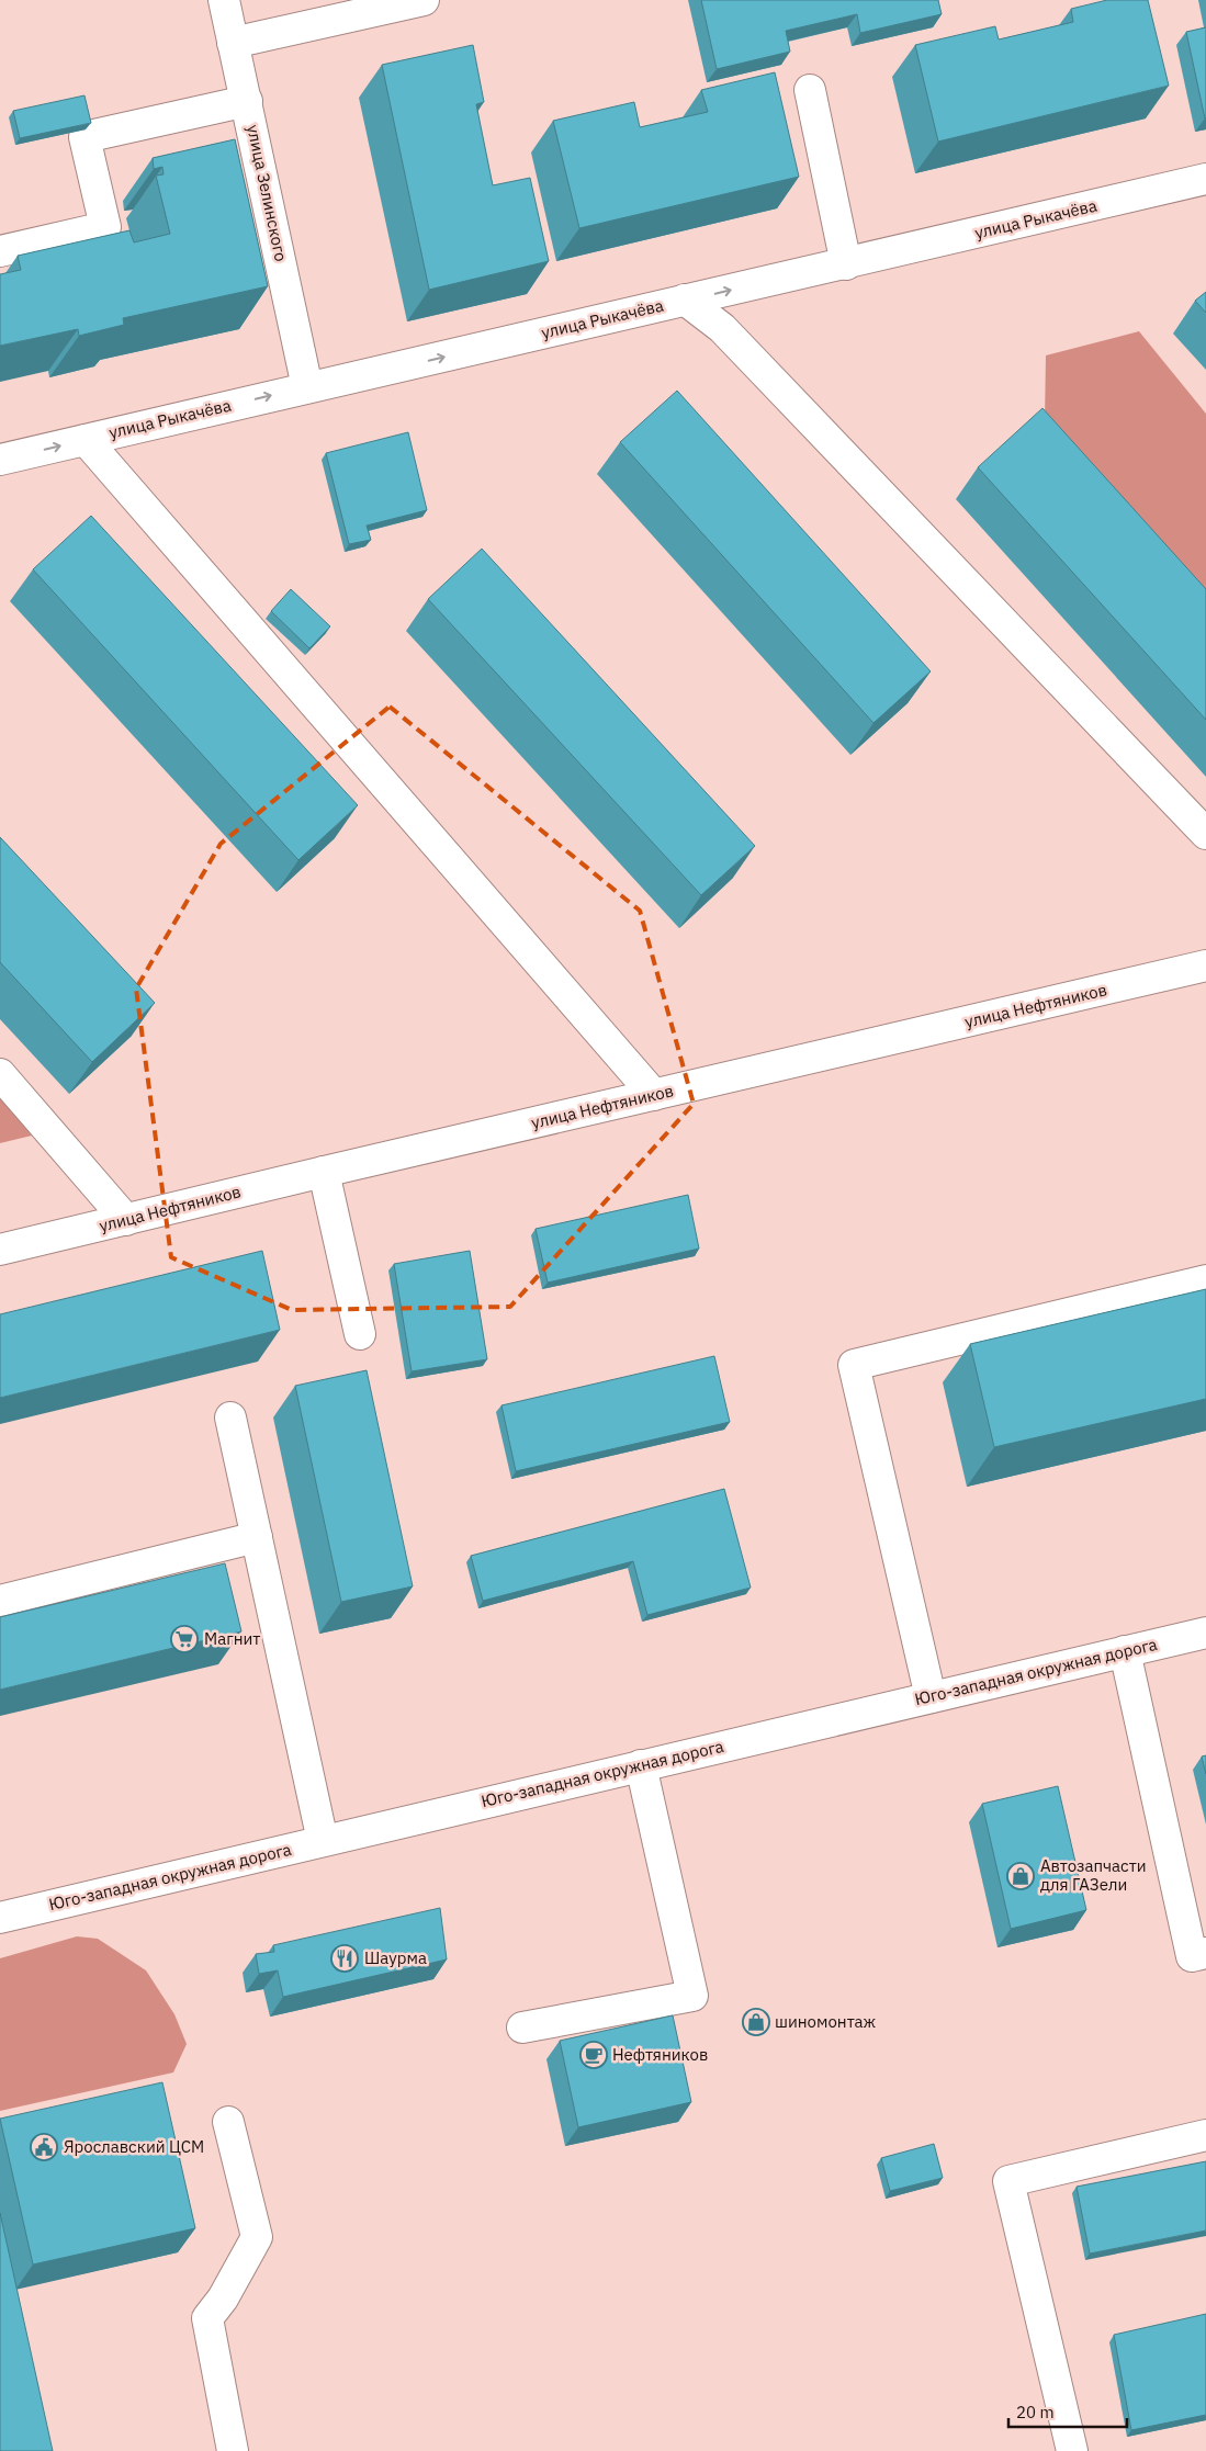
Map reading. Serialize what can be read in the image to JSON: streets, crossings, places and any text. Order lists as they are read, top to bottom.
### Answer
{
  "streets": {
    "main road": [
      "улица Зелинского",
      "улица Рыкачёва",
      "улица Нефтяников",
      "Юго-западная окружная дорога"
    ]
  },
  "crossings": [
    ["улица Зелинского", "улица Рыкачёва"]
  ],
  "one_way": ["улица Рыкачёва"],
  "places": {
    "supermarket": ["Магнит"],
    "shop": ["Автозапчасти для ГАЗели", "шиномонтаж"],
    "restaurant": ["Шаурма"],
    "cafe": ["Нефтяников"],
    "public building": ["Ярославский ЦСМ"]
  },
  "scale_bar": "20 m"
}
